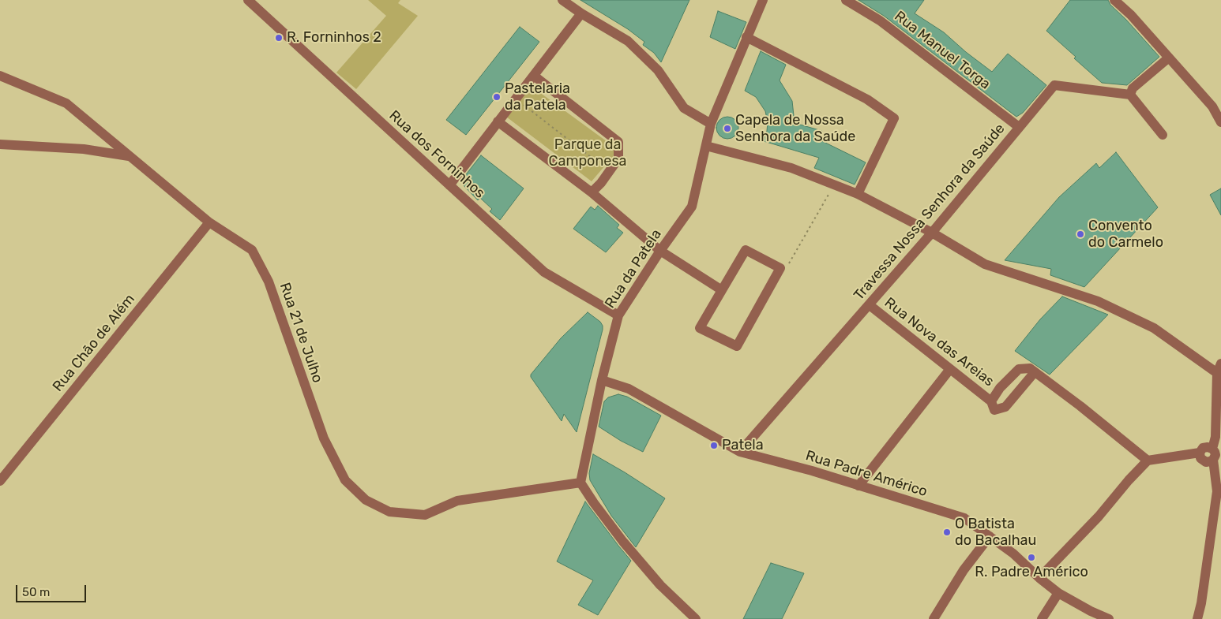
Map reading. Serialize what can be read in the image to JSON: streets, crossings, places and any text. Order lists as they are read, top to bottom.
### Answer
{
  "streets": {
    "street": [
      "Rua Manuel Torga",
      "Rua dos Forninhos",
      "Travessa Nossa Senhora da Saúde",
      "Rua da Patela",
      "Rua 21 de Julho",
      "Rua Nova das Areias",
      "Rua Chão de Além",
      "Rua Padre Américo"
    ]
  },
  "crossings": [
    ["Rua Manuel Torga", "Travessa Nossa Senhora da Saúde"],
    ["Rua dos Forninhos", "Rua da Patela"],
    ["Travessa Nossa Senhora da Saúde", "Rua Nova das Areias"],
    ["Travessa Nossa Senhora da Saúde", "Rua Padre Américo"],
    ["Rua da Patela", "Rua 21 de Julho"],
    ["Rua da Patela", "Rua Padre Américo"],
    ["Rua 21 de Julho", "Rua Chão de Além"]
  ],
  "parks": ["Parque da Camponesa"],
  "places": [
    "R. Forninhos 2",
    "Pastelaria da Patela",
    "Capela de Nossa Senhora da Saúde",
    "Convento do Carmelo",
    "Patela",
    "O Batista do Bacalhau",
    "R. Padre Américo"
  ],
  "scale_bar": "50 m"
}
